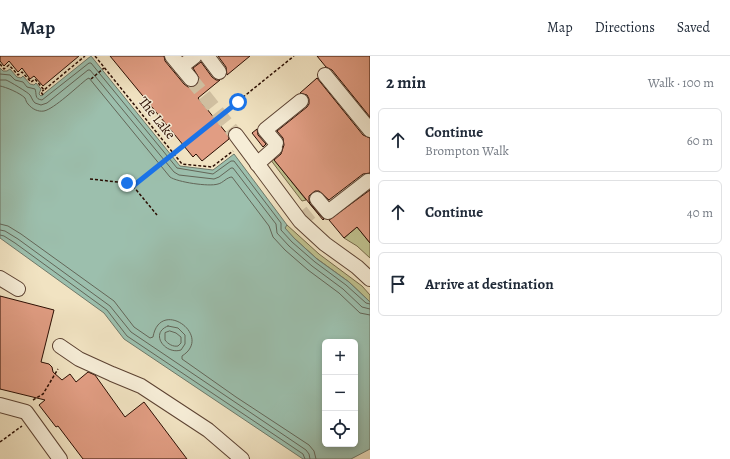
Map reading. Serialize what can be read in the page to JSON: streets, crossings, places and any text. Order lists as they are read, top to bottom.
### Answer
{
  "streets": {
    "path": ["The Lake"]
  },
  "page": {
    "header": "Map",
    "nav": ["Map", "Directions", "Saved"],
    "heading": ["2 min", "Walk · 100 m"],
    "list": [
      ["Continue", "Brompton Walk", "60 m"],
      ["Continue", "40 m"],
      "Arrive at destination"
    ],
    "map_buttons": ["+", "−"]
  }
}
